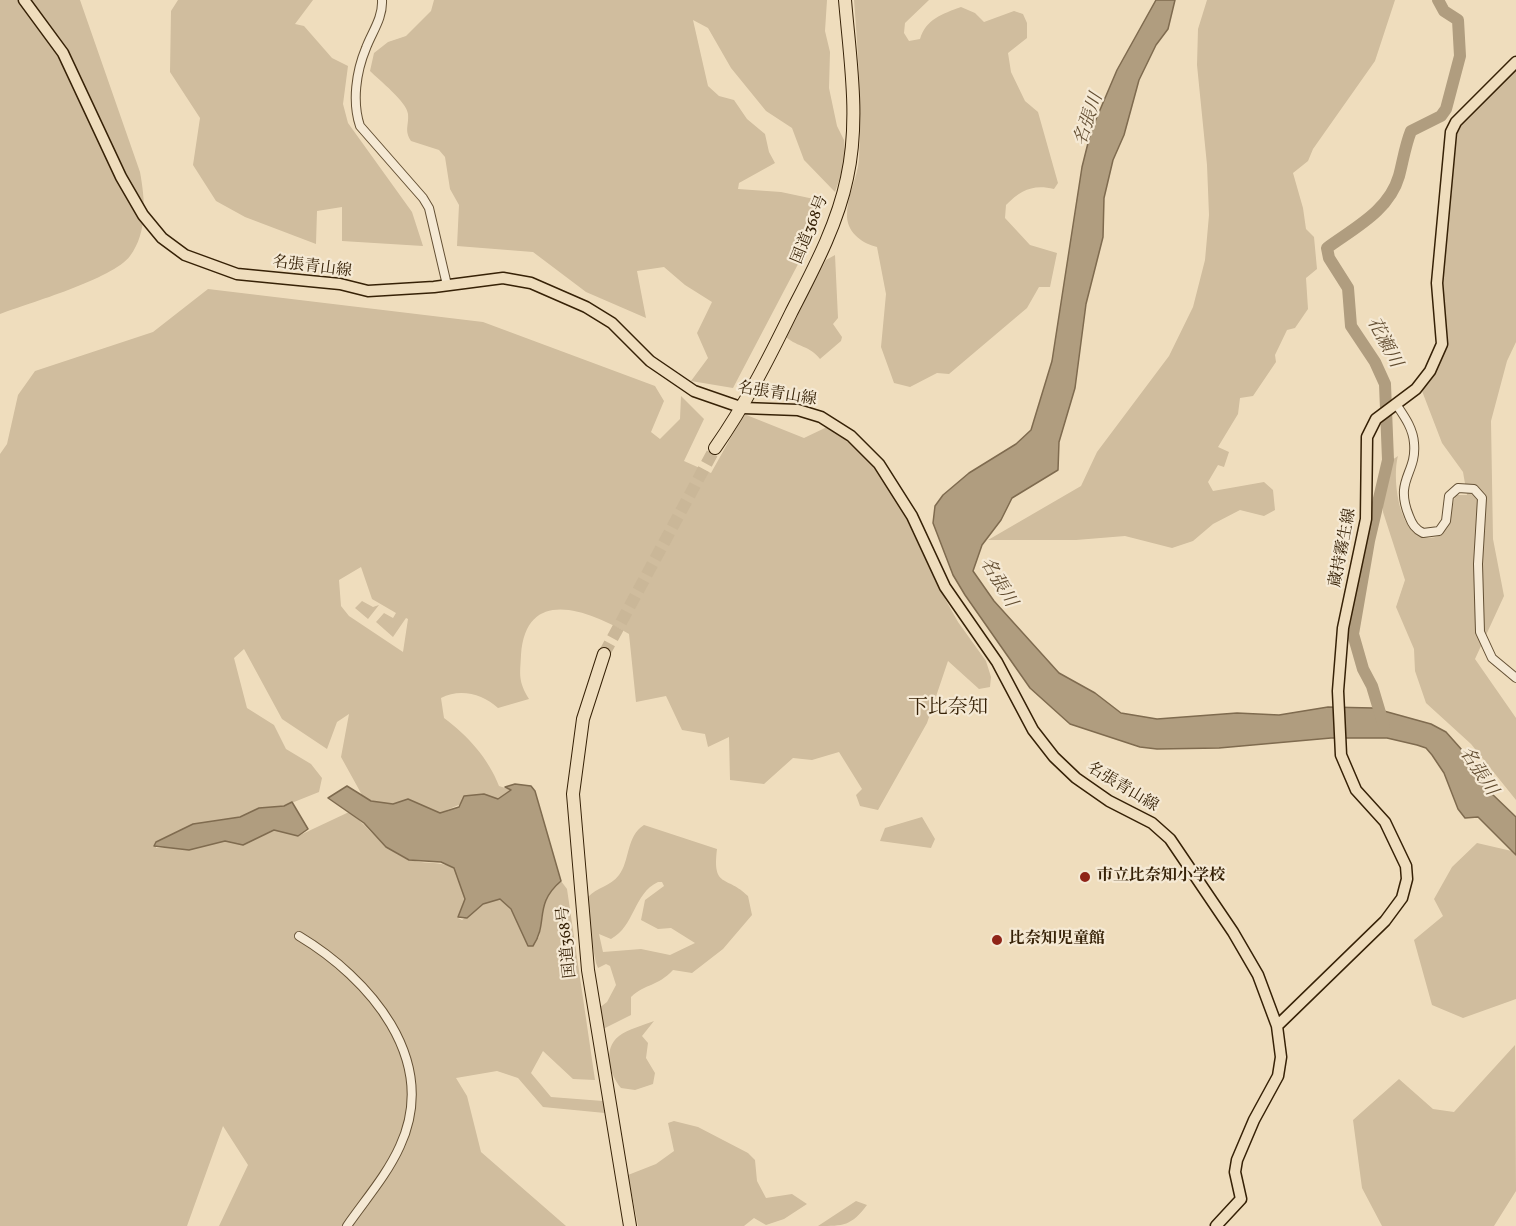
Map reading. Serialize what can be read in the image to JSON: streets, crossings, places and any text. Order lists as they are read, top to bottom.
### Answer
{
  "streets": {
    "highway": ["国道368号"],
    "main road": ["名張青山線", "蔵持霧生線"]
  },
  "crossings": [
    ["国道368号", "名張青山線"],
    ["名張青山線", "蔵持霧生線"]
  ],
  "districts": ["下比奈知"],
  "water": ["名張川", "花瀬川"],
  "places": ["市立比奈知小学校", "比奈知児童館"]
}
